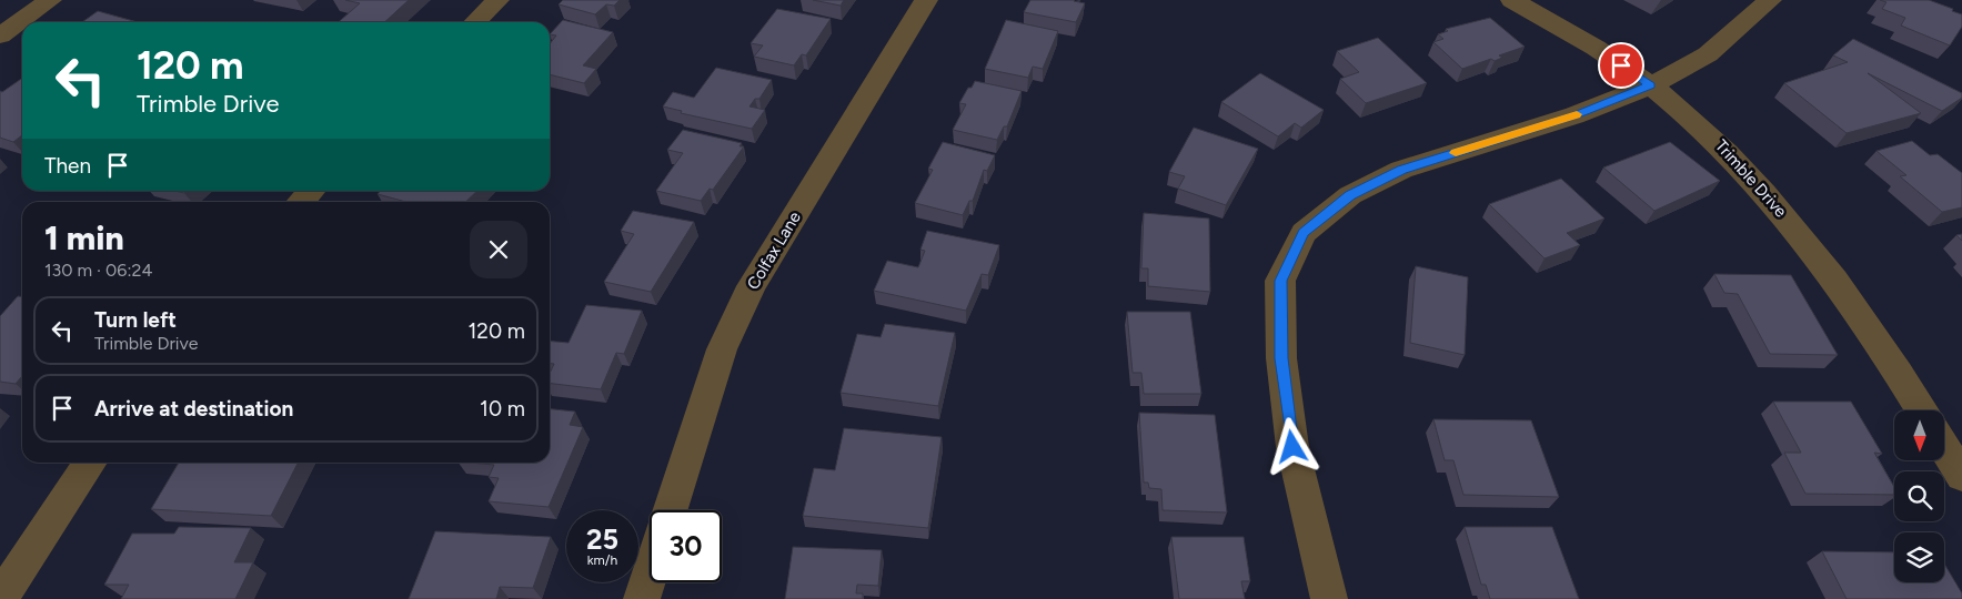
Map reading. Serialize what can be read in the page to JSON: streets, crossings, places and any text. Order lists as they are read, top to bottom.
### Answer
{
  "streets": {
    "street": ["Trimble Drive", "Colfax Lane"]
  },
  "north": "bottom",
  "page": {
    "turn": ["120 m", "Trimble Drive"],
    "then": "Then",
    "heading": ["1 min", "130 m · 06:24"],
    "list": [
      {
        "name": "Turn left",
        "note": "Trimble Drive",
        "value": "120 m"
      },
      {
        "name": "Arrive at destination",
        "value": "10 m"
      }
    ],
    "speed": "25 km/h",
    "limit": "30"
  }
}
